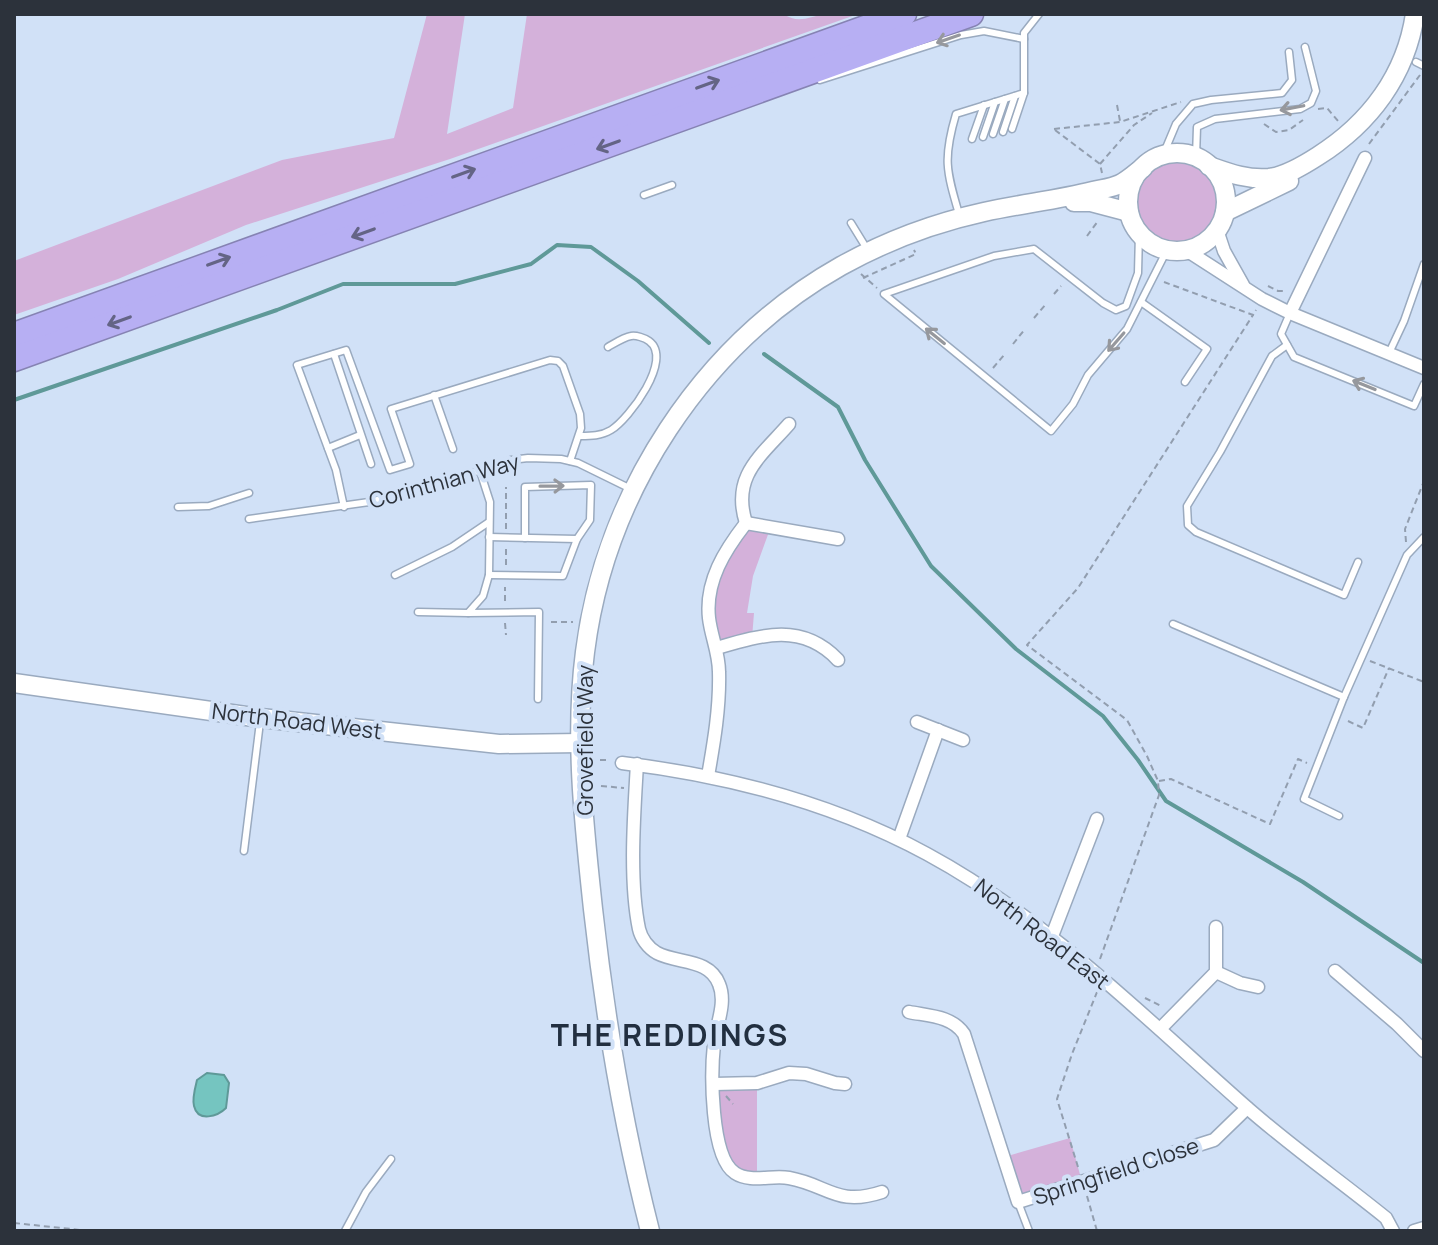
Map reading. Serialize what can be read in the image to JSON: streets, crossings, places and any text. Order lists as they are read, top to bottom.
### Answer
{
  "streets": {
    "street": [
      "North Road West",
      "Grovefield Way",
      "North Road East",
      "Springfield Close"
    ],
    "lane": ["Corinthian Way"]
  },
  "crossings": [
    ["Corinthian Way", "Grovefield Way"],
    ["North Road West", "Grovefield Way"],
    ["North Road East", "Springfield Close"]
  ],
  "districts": ["THE REDDINGS"]
}
